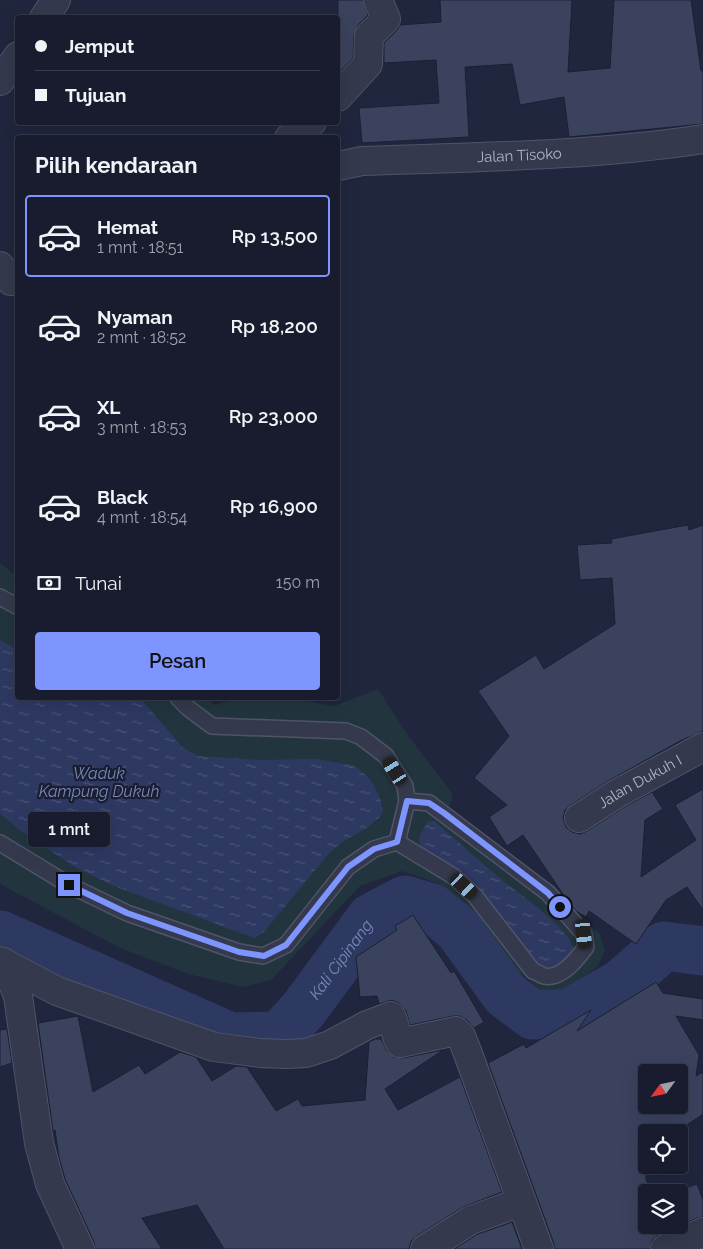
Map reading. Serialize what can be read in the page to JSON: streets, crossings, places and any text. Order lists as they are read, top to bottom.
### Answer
{
  "streets": {
    "street": ["Jalan Tisoko", "Jalan Dukuh I"]
  },
  "water": ["Waduk Kampung Dukuh", "Kali Cipinang"],
  "north": "bottom left",
  "page": {
    "banner": ["Jemput", "Tujuan"],
    "heading": "Pilih kendaraan",
    "list": [
      {
        "name": "Hemat",
        "note": "1 mnt · 18:51",
        "value": "Rp 13,500"
      },
      {
        "name": "Nyaman",
        "note": "2 mnt · 18:52",
        "value": "Rp 18,200"
      },
      {
        "name": "XL",
        "note": "3 mnt · 18:53",
        "value": "Rp 23,000"
      },
      {
        "name": "Black",
        "note": "4 mnt · 18:54",
        "value": "Rp 16,900"
      }
    ],
    "pay": ["Tunai", "150 m"],
    "buttons": "Pesan",
    "bubble": "1 mnt"
  }
}
